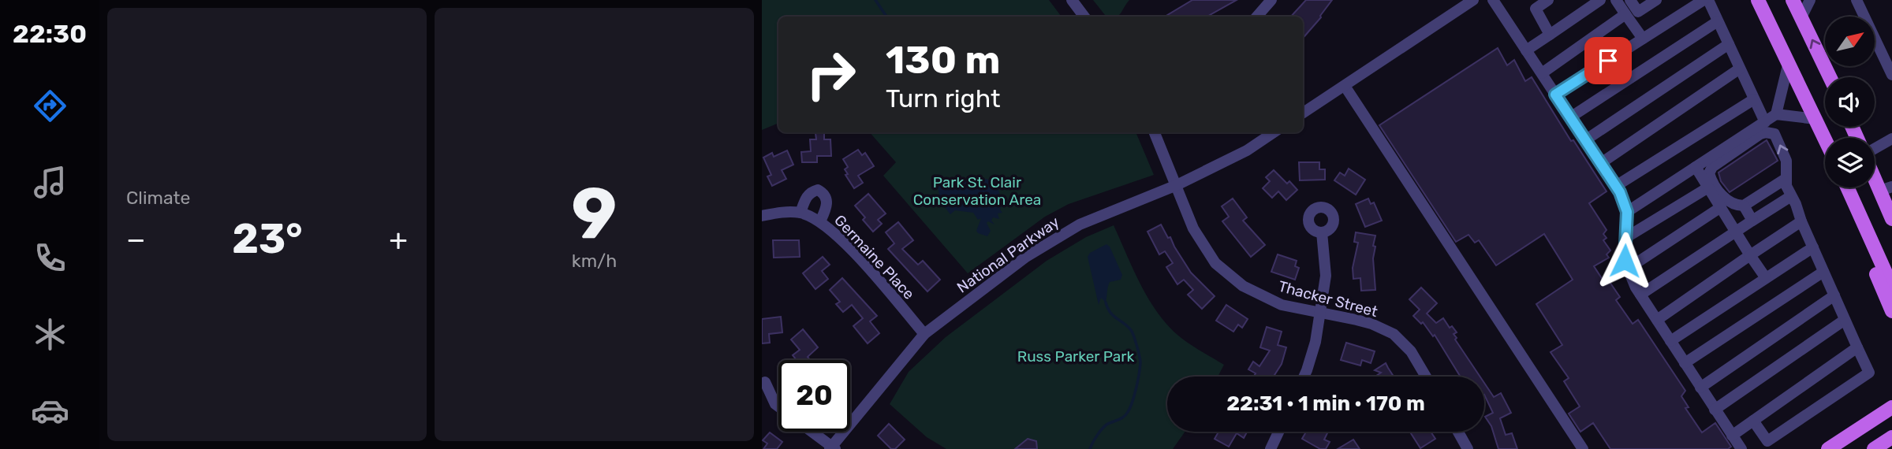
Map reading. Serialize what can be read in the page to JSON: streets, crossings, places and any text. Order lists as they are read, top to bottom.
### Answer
{
  "streets": {
    "street": ["National Parkway", "Germaine Place", "Thacker Street"]
  },
  "crossings": [
    ["National Parkway", "Germaine Place"],
    ["National Parkway", "Thacker Street"]
  ],
  "parks": ["Park St. Clair Conservation Area", "Russ Parker Park"],
  "north": "top right",
  "page": {
    "tabs": "22:30",
    "tile": [
      "Climate",
      ["9", "km/h"]
    ],
    "turn": ["130 m", "Turn right"],
    "heat": ["−", "23°", "+"],
    "limit": "20",
    "trip": "22:31 · 1 min · 170 m"
  }
}
